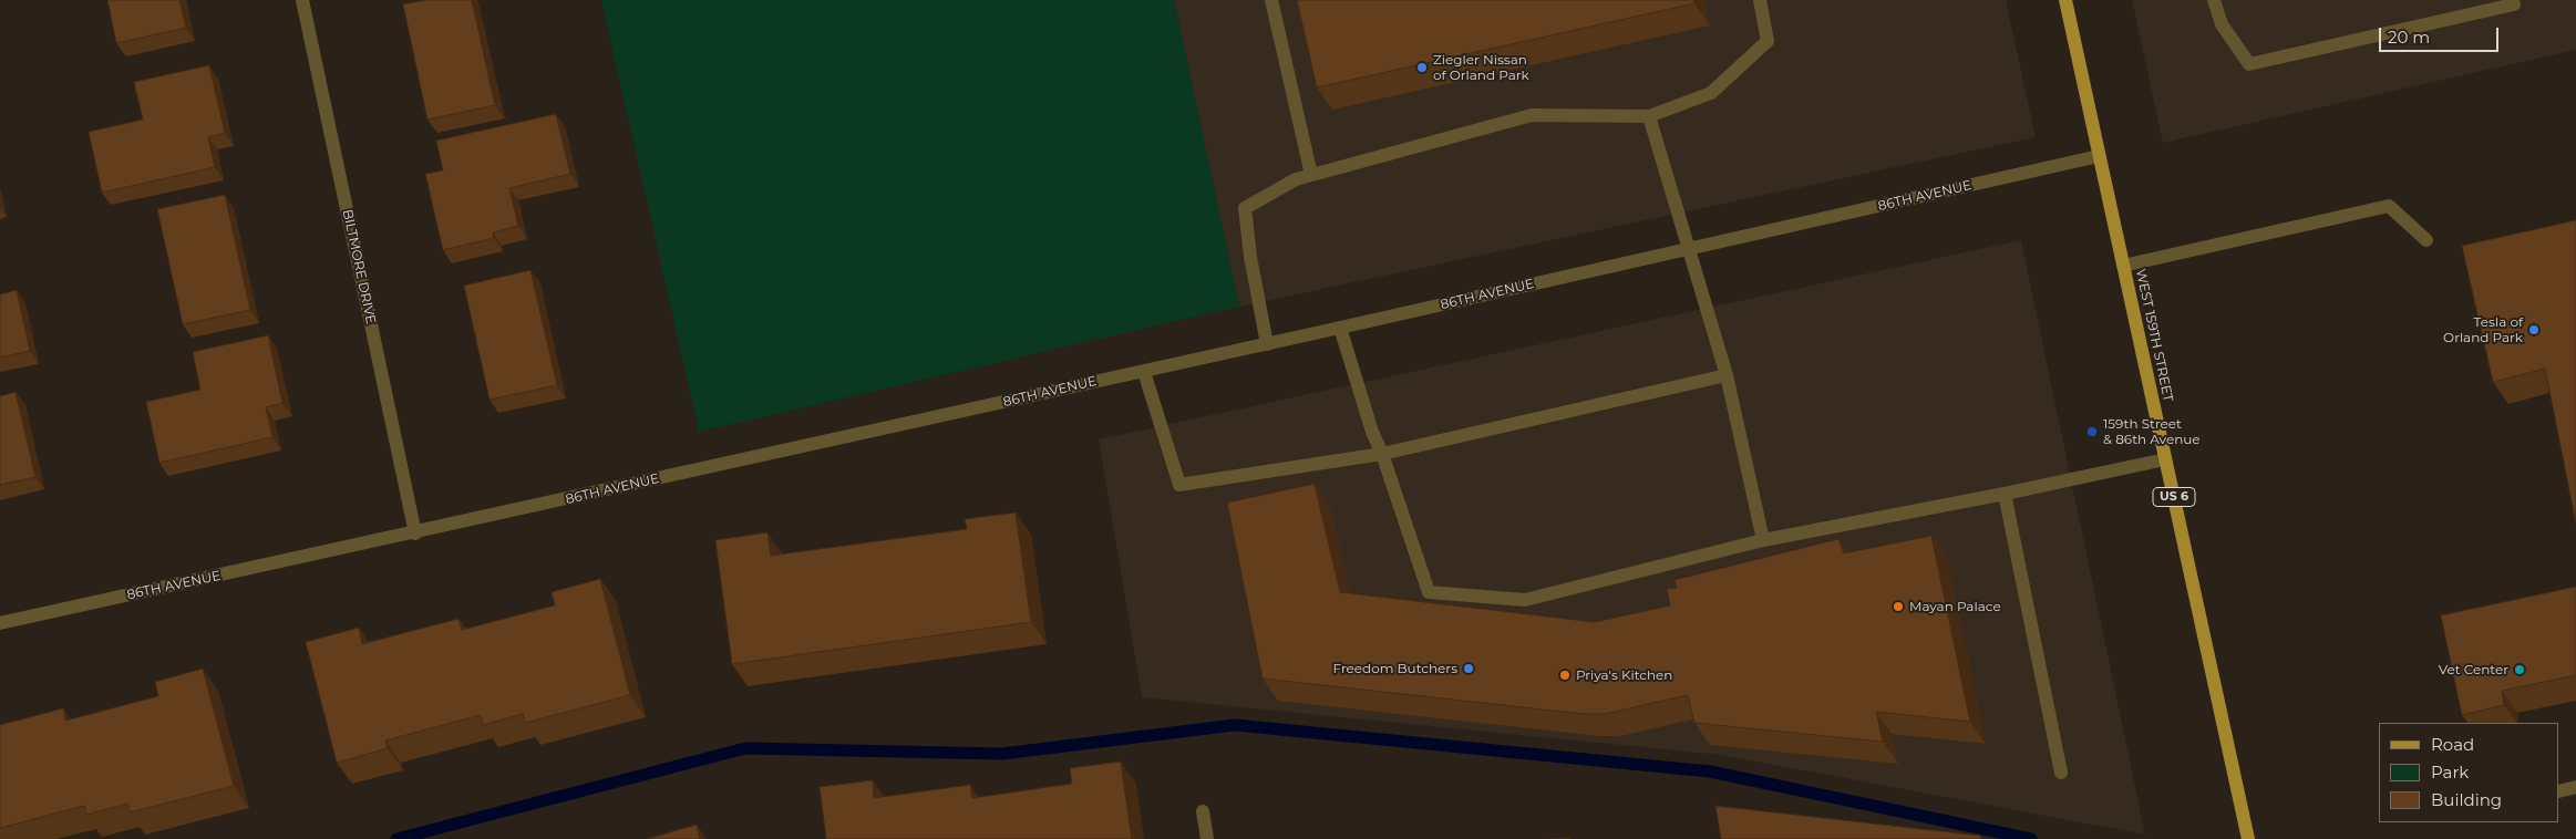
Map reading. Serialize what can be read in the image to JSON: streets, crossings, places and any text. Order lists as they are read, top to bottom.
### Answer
{
  "streets": {
    "main road": ["WEST 159TH STREET", "US 6"],
    "street": ["86TH AVENUE", "BILTMORE DRIVE"]
  },
  "crossings": [
    ["86TH AVENUE", "BILTMORE DRIVE"],
    ["86TH AVENUE", "WEST 159TH STREET"]
  ],
  "places": [
    "Ziegler Nissan of Orland Park",
    "Tesla of Orland Park",
    "159th Street & 86th Avenue",
    "Mayan Palace",
    "Freedom Butchers",
    "Vet Center",
    "Priya's Kitchen"
  ],
  "legend": ["Road", "Park", "Building"],
  "scale_bar": "20 m"
}
